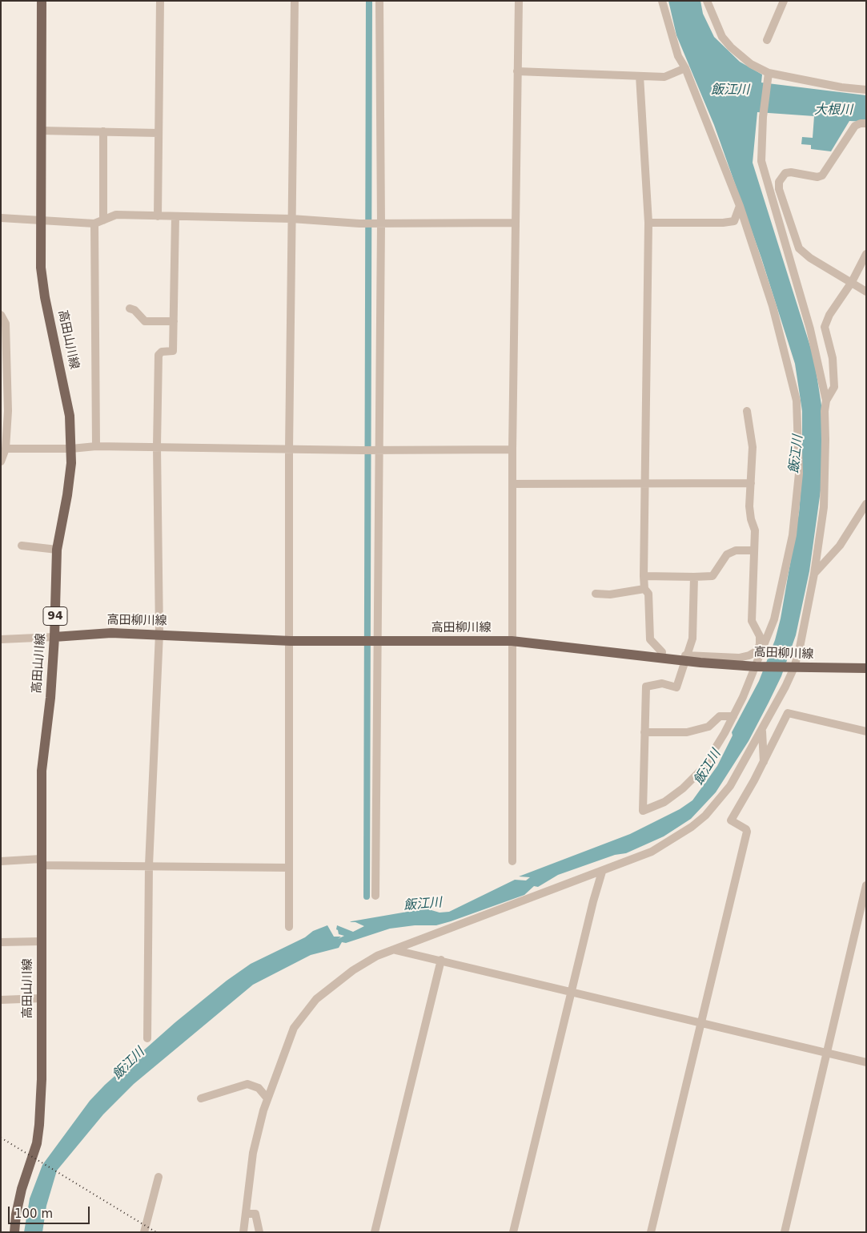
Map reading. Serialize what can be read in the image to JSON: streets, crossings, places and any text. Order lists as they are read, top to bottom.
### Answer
{
  "streets": {
    "main road": ["高田山川線", "94", "高田柳川線"]
  },
  "crossings": [
    ["高田山川線", "高田柳川線"]
  ],
  "water": ["飯江川", "大根川"],
  "scale_bar": "100 m"
}
